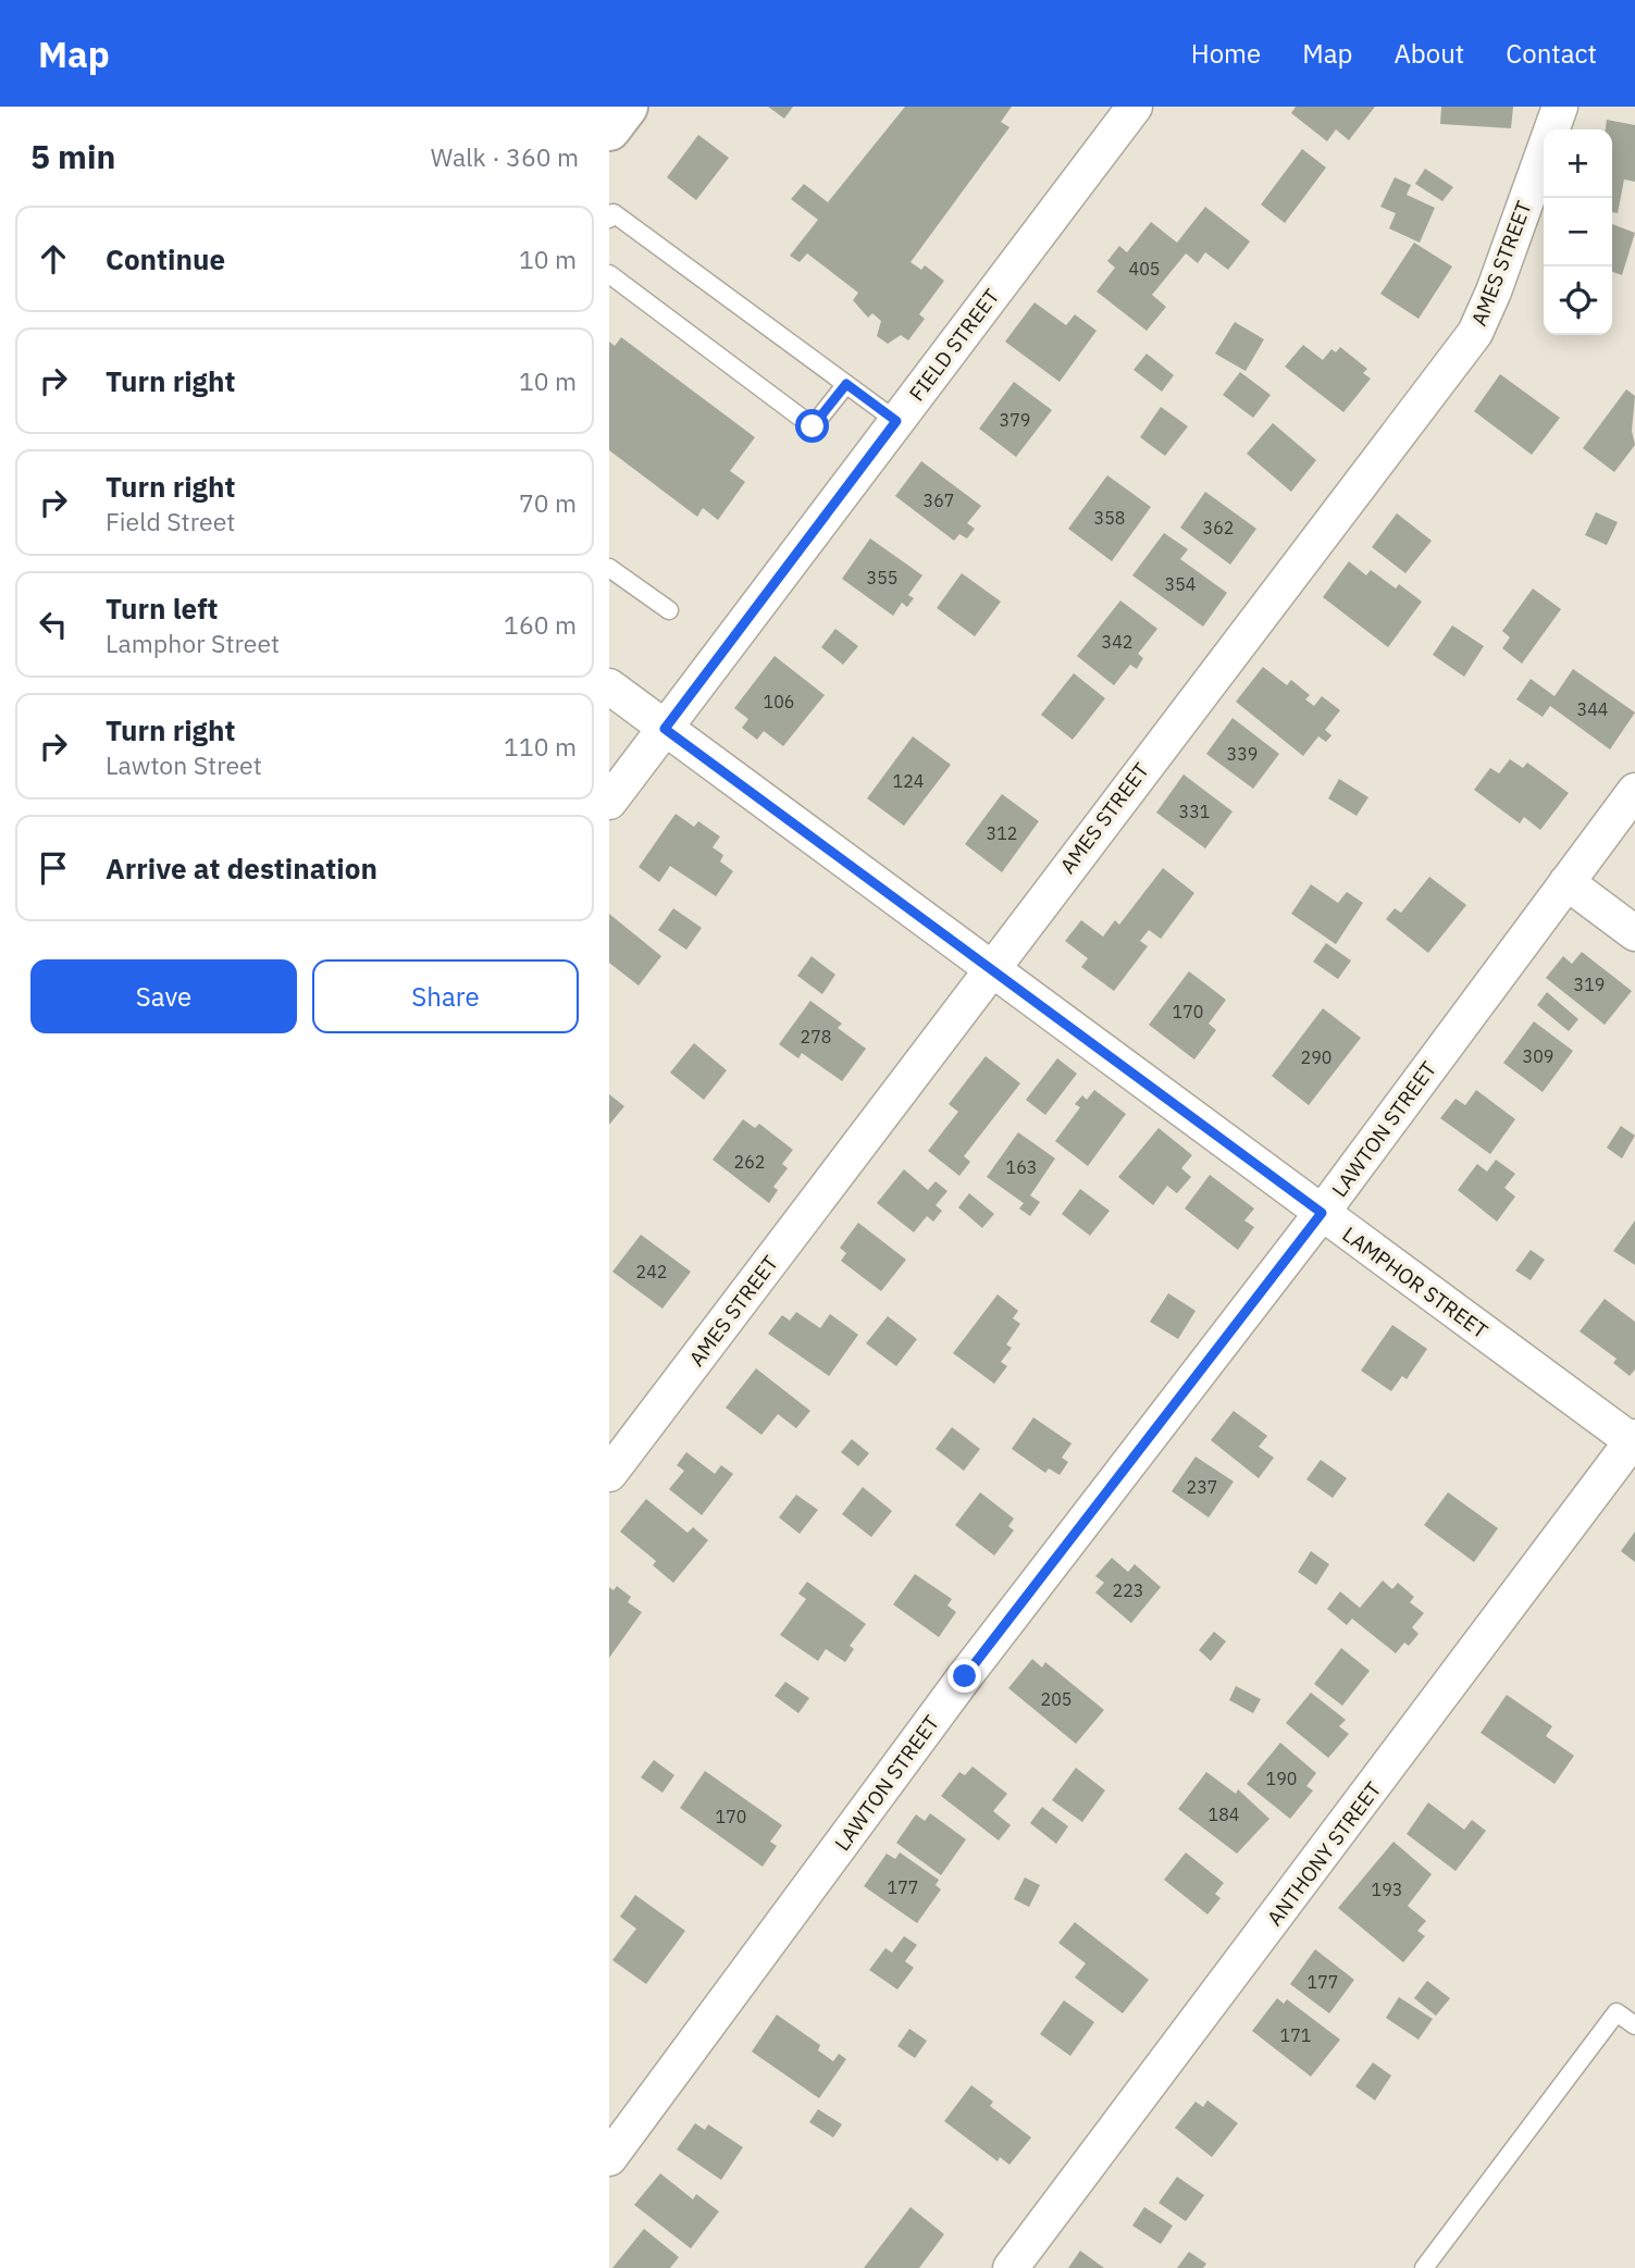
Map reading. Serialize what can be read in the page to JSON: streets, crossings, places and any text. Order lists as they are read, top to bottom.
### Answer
{
  "streets": {
    "street": [
      "AMES STREET",
      "FIELD STREET",
      "LAWTON STREET",
      "LAMPHOR STREET",
      "ANTHONY STREET"
    ]
  },
  "crossings": [
    ["AMES STREET", "LAMPHOR STREET"],
    ["FIELD STREET", "LAMPHOR STREET"],
    ["LAWTON STREET", "LAMPHOR STREET"],
    ["LAMPHOR STREET", "ANTHONY STREET"]
  ],
  "house_numbers": [
    "405",
    "379",
    "367",
    "358",
    "362",
    "355",
    "354",
    "342",
    "106",
    "344",
    "339",
    "124",
    "331",
    "312",
    "319",
    "170",
    "278",
    "309",
    "290",
    "262",
    "163",
    "242",
    "237",
    "223",
    "205",
    "190",
    "184",
    "170",
    "177",
    "193",
    "177",
    "171"
  ],
  "page": {
    "header": "Map",
    "nav": [
      "Home",
      "Map",
      "About",
      "Contact"
    ],
    "heading": ["5 min", "Walk · 360 m"],
    "map_buttons": ["+", "−"],
    "list": [
      ["Continue", "10 m"],
      ["Turn right", "10 m"],
      ["Turn right", "Field Street", "70 m"],
      ["Turn left", "Lamphor Street", "160 m"],
      ["Turn right", "Lawton Street", "110 m"],
      "Arrive at destination"
    ],
    "buttons": ["Save", "Share"]
  }
}
